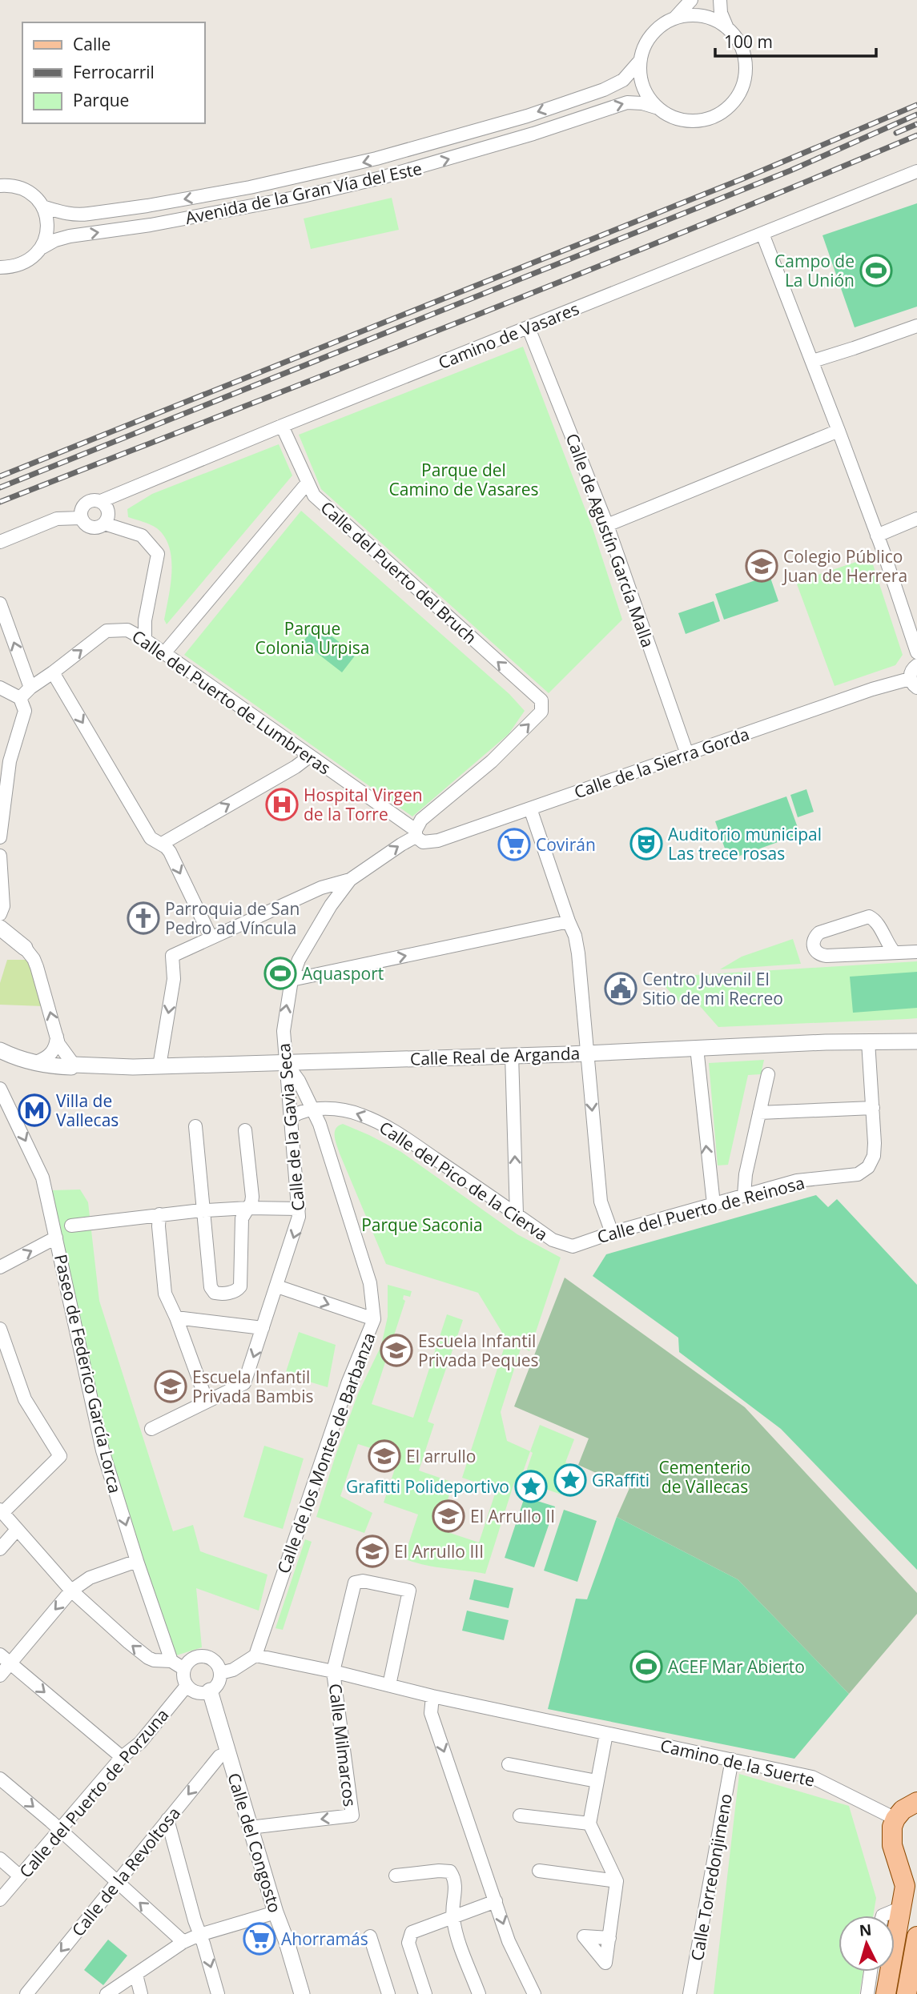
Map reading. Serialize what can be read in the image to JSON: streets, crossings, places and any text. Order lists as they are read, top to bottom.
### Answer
{
  "streets": {
    "street": [
      "Avenida de la Gran Vía del Este",
      "Camino de Vasares",
      "Calle de Agustín García Malla",
      "Calle del Puerto del Bruch",
      "Calle del Puerto de Lumbreras",
      "Calle de la Sierra Gorda",
      "Calle Real de Arganda",
      "Calle de la Gavia Seca",
      "Calle del Pico de la Cierva",
      "Calle del Puerto de Reinosa",
      "Paseo de Federico García Lorca",
      "Calle de los Montes de Barbanza",
      "Calle Milmarcos",
      "Camino de la Suerte",
      "Calle del Puerto de Porzuna",
      "Calle del Congosto",
      "Calle de la Revoltosa",
      "Calle Torredonjimeno"
    ]
  },
  "crossings": [
    ["Camino de Vasares", "Calle de Agustín García Malla"],
    ["Camino de Vasares", "Calle del Puerto del Bruch"],
    ["Calle de Agustín García Malla", "Calle de la Sierra Gorda"],
    ["Calle del Puerto del Bruch", "Calle del Puerto de Lumbreras"],
    ["Calle del Puerto del Bruch", "Calle de la Sierra Gorda"],
    ["Calle del Puerto de Lumbreras", "Calle de la Sierra Gorda"],
    ["Calle Real de Arganda", "Calle de la Gavia Seca"],
    ["Calle Real de Arganda", "Calle del Puerto de Reinosa"],
    ["Calle Real de Arganda", "Calle de los Montes de Barbanza"],
    ["Calle de la Gavia Seca", "Calle del Pico de la Cierva"],
    ["Calle de la Gavia Seca", "Calle de los Montes de Barbanza"],
    ["Calle del Pico de la Cierva", "Calle del Puerto de Reinosa"],
    ["Calle del Pico de la Cierva", "Calle de los Montes de Barbanza"],
    ["Calle de los Montes de Barbanza", "Camino de la Suerte"],
    ["Calle Milmarcos", "Camino de la Suerte"],
    ["Calle Milmarcos", "Calle del Congosto"],
    ["Camino de la Suerte", "Calle Torredonjimeno"],
    ["Calle del Puerto de Porzuna", "Calle del Congosto"],
    ["Calle del Congosto", "Calle de la Revoltosa"]
  ],
  "one_way": ["Calle del Pico de la Cierva"],
  "parks": [
    "Parque del Camino de Vasares",
    "Parque Colonia Urpisa",
    "Parque Saconia",
    "Cementerio de Vallecas"
  ],
  "places": {
    "sports": ["Campo de La Unión", "Aquasport", "ACEF Mar Abierto"],
    "school or university": [
      "Colegio Público Juan de Herrera",
      "Escuela Infantil Privada Peques",
      "Escuela Infantil Privada Bambis",
      "El arrullo",
      "El Arrullo II",
      "El Arrullo III"
    ],
    "hospital": ["Hospital Virgen de la Torre"],
    "theatre": ["Auditorio municipal Las trece rosas"],
    "supermarket": ["Covirán", "Ahorramás"],
    "church": ["Parroquia de San Pedro ad Víncula"],
    "public building": ["Centro Juvenil El Sitio de mi Recreo"],
    "metro station": ["Villa de Vallecas"],
    "place": ["GRaffiti", "Grafitti Polideportivo"]
  },
  "legend": ["Calle", "Ferrocarril", "Parque"],
  "scale_bar": "100 m",
  "north": "top"
}
